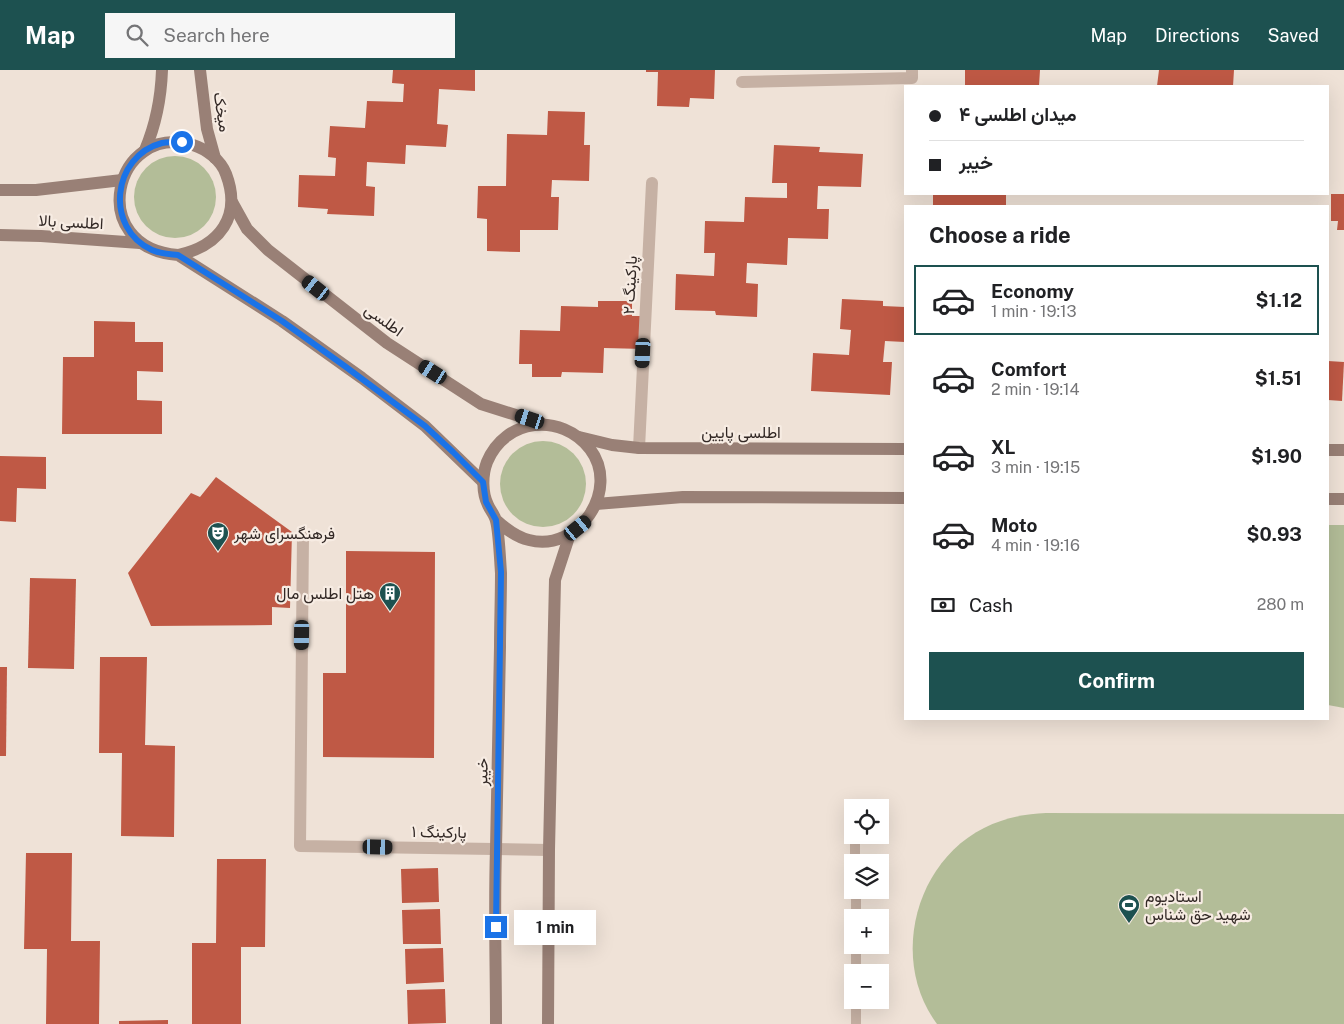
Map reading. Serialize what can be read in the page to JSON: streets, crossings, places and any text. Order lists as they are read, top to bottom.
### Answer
{
  "streets": {
    "street": [
      "میخک",
      "اطلسی بالا",
      "پارکینگ ۲",
      "اطلسی",
      "اطلسی پایین",
      "خیبر",
      "پارکینگ ۱"
    ]
  },
  "crossings": [
    ["میخک", "اطلسی بالا"],
    ["میخک", "اطلسی"],
    ["اطلسی بالا", "اطلسی"],
    ["پارکینگ ۲", "اطلسی پایین"],
    ["اطلسی", "اطلسی پایین"],
    ["اطلسی", "خیبر"],
    ["اطلسی پایین", "خیبر"],
    ["خیبر", "پارکینگ ۱"]
  ],
  "places": {
    "theatre": ["فرهنگسرای شهر"],
    "building": ["هتل اطلس مال"],
    "sports": ["استادیوم شهید حق شناس"]
  },
  "page": {
    "header": "Map",
    "search": "Search here",
    "nav": ["Map", "Directions", "Saved"],
    "banner": ["میدان اطلسی ۴", "خیبر"],
    "heading": "Choose a ride",
    "list": [
      {
        "name": "Economy",
        "note": "1 min · 19:13",
        "value": "$1.12"
      },
      {
        "name": "Comfort",
        "note": "2 min · 19:14",
        "value": "$1.51"
      },
      {
        "name": "XL",
        "note": "3 min · 19:15",
        "value": "$1.90"
      },
      {
        "name": "Moto",
        "note": "4 min · 19:16",
        "value": "$0.93"
      }
    ],
    "pay": ["Cash", "280 m"],
    "buttons": "Confirm",
    "map_buttons": ["+", "−"],
    "bubble": "1 min"
  }
}
